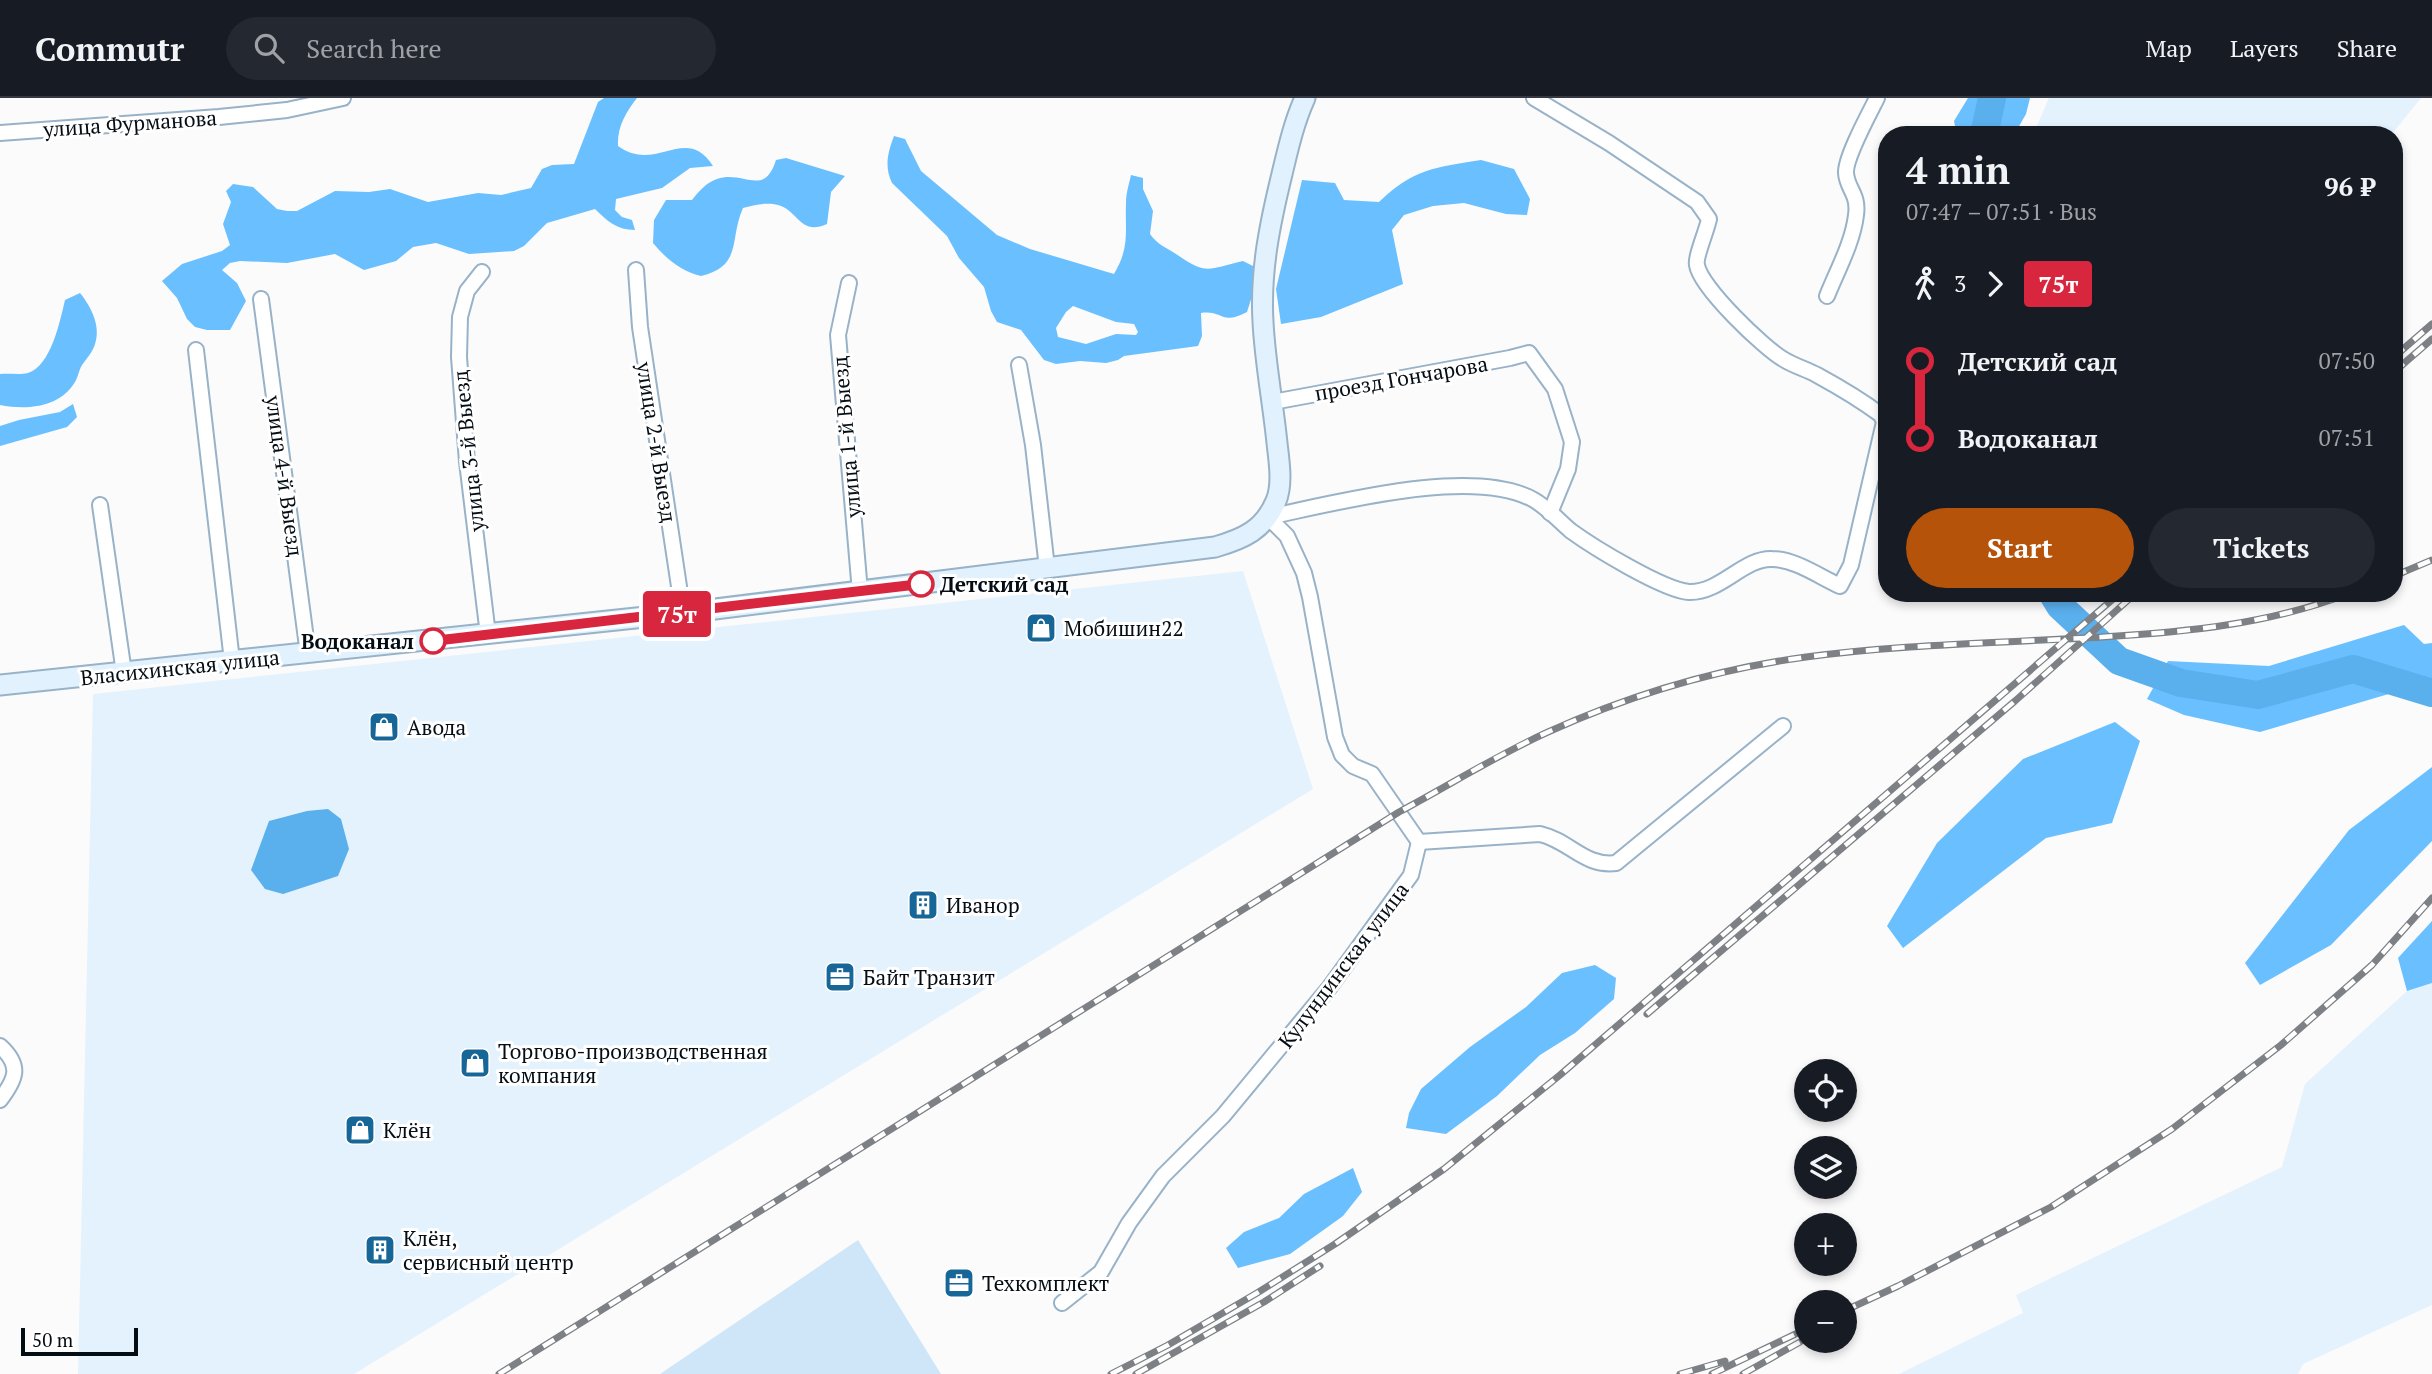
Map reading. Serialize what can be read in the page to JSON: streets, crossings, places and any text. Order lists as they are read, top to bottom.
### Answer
{
  "streets": {
    "street": [
      "улица Фурманова",
      "проезд Гончарова",
      "улица 1-й Выезд",
      "улица 2-й Выезд",
      "улица 3-й Выезд",
      "улица 4-й Выезд",
      "Власихинская улица",
      "Кулундинская улица"
    ]
  },
  "crossings": [
    ["проезд Гончарова", "Власихинская улица"],
    ["улица 1-й Выезд", "Власихинская улица"],
    ["улица 2-й Выезд", "Власихинская улица"],
    ["улица 3-й Выезд", "Власихинская улица"],
    ["улица 4-й Выезд", "Власихинская улица"]
  ],
  "places": {
    "other": ["Детский сад", "Водоканал"],
    "shop": [
      "Мобишин22",
      "Авода",
      "Торгово-производственная компания",
      "Клён"
    ],
    "building": ["Иванор", "Клён, сервисный центр"],
    "office": ["Байт Транзит", "Техкомплект"]
  },
  "lines": ["bus line 75т"],
  "scale_bar": "50 m",
  "page": {
    "header": "Commutr",
    "search": "Search here",
    "nav": ["Map", "Layers", "Share"],
    "on_map": "75т",
    "heading": ["4 min", "07:47 – 07:51 · Bus", "96 ₽"],
    "legs": ["3", "75т"],
    "list": [
      {
        "name": "Детский сад",
        "value": "07:50"
      },
      {
        "name": "Водоканал",
        "value": "07:51"
      }
    ],
    "buttons": ["Start", "Tickets"],
    "map_buttons": ["+", "−"],
    "scale": "50 m"
  }
}
